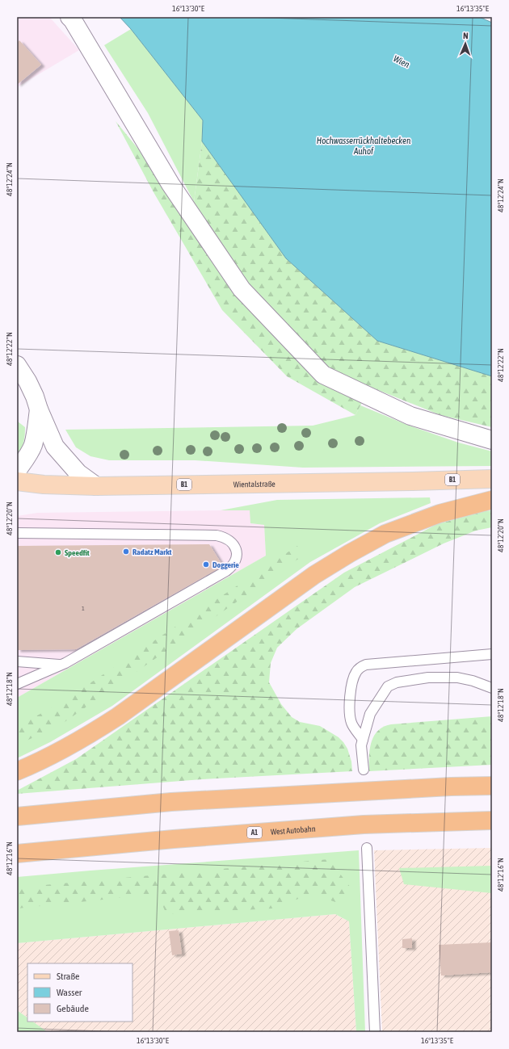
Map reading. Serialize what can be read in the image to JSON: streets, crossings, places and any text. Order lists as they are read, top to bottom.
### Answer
{
  "streets": {
    "highway": ["West Autobahn", "A1"],
    "main road": ["B1", "Wientalstraße"]
  },
  "water": ["Wien", "Hochwasserrückhaltebecken Auhof"],
  "places": ["Radatz Markt", "Speedfit", "Doggerie"],
  "house_numbers": ["1"],
  "legend": ["Straße", "Wasser", "Gebäude"],
  "north": "top",
  "coordinates": [
    "16°13'30\"E",
    "16°13'35\"E",
    "48°12'24\"N",
    "48°12'22\"N",
    "48°12'20\"N",
    "48°12'18\"N",
    "48°12'16\"N"
  ]
}
